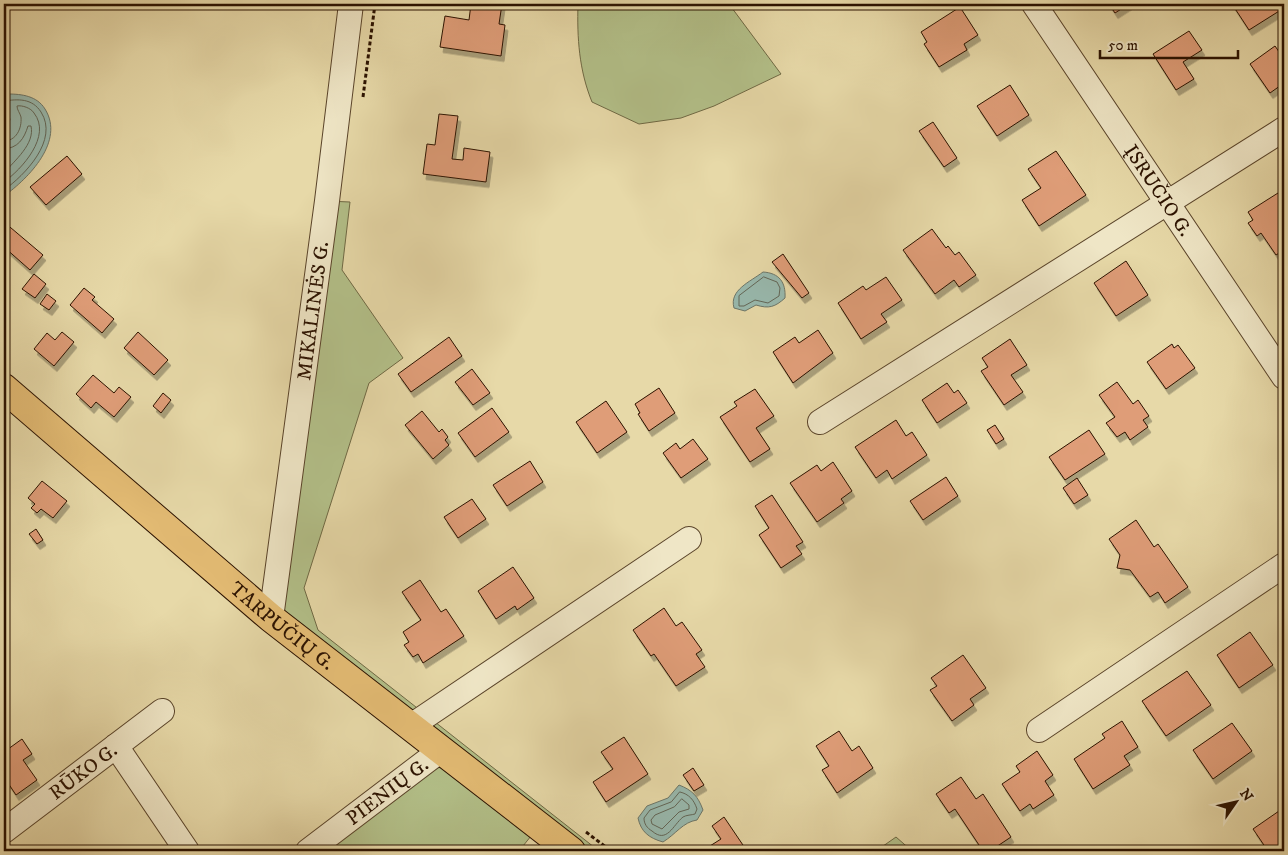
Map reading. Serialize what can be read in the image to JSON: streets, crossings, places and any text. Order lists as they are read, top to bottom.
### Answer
{
  "streets": {
    "main road": ["TARPUČIŲ G."],
    "street": [
      "ĮSRUČIO G.",
      "MIKALINĖS G.",
      "RŪKO G.",
      "PIENIŲ G."
    ]
  },
  "crossings": [
    ["MIKALINĖS G.", "TARPUČIŲ G."],
    ["TARPUČIŲ G.", "PIENIŲ G."]
  ],
  "scale_bar": "50 m",
  "north": "top right"
}
